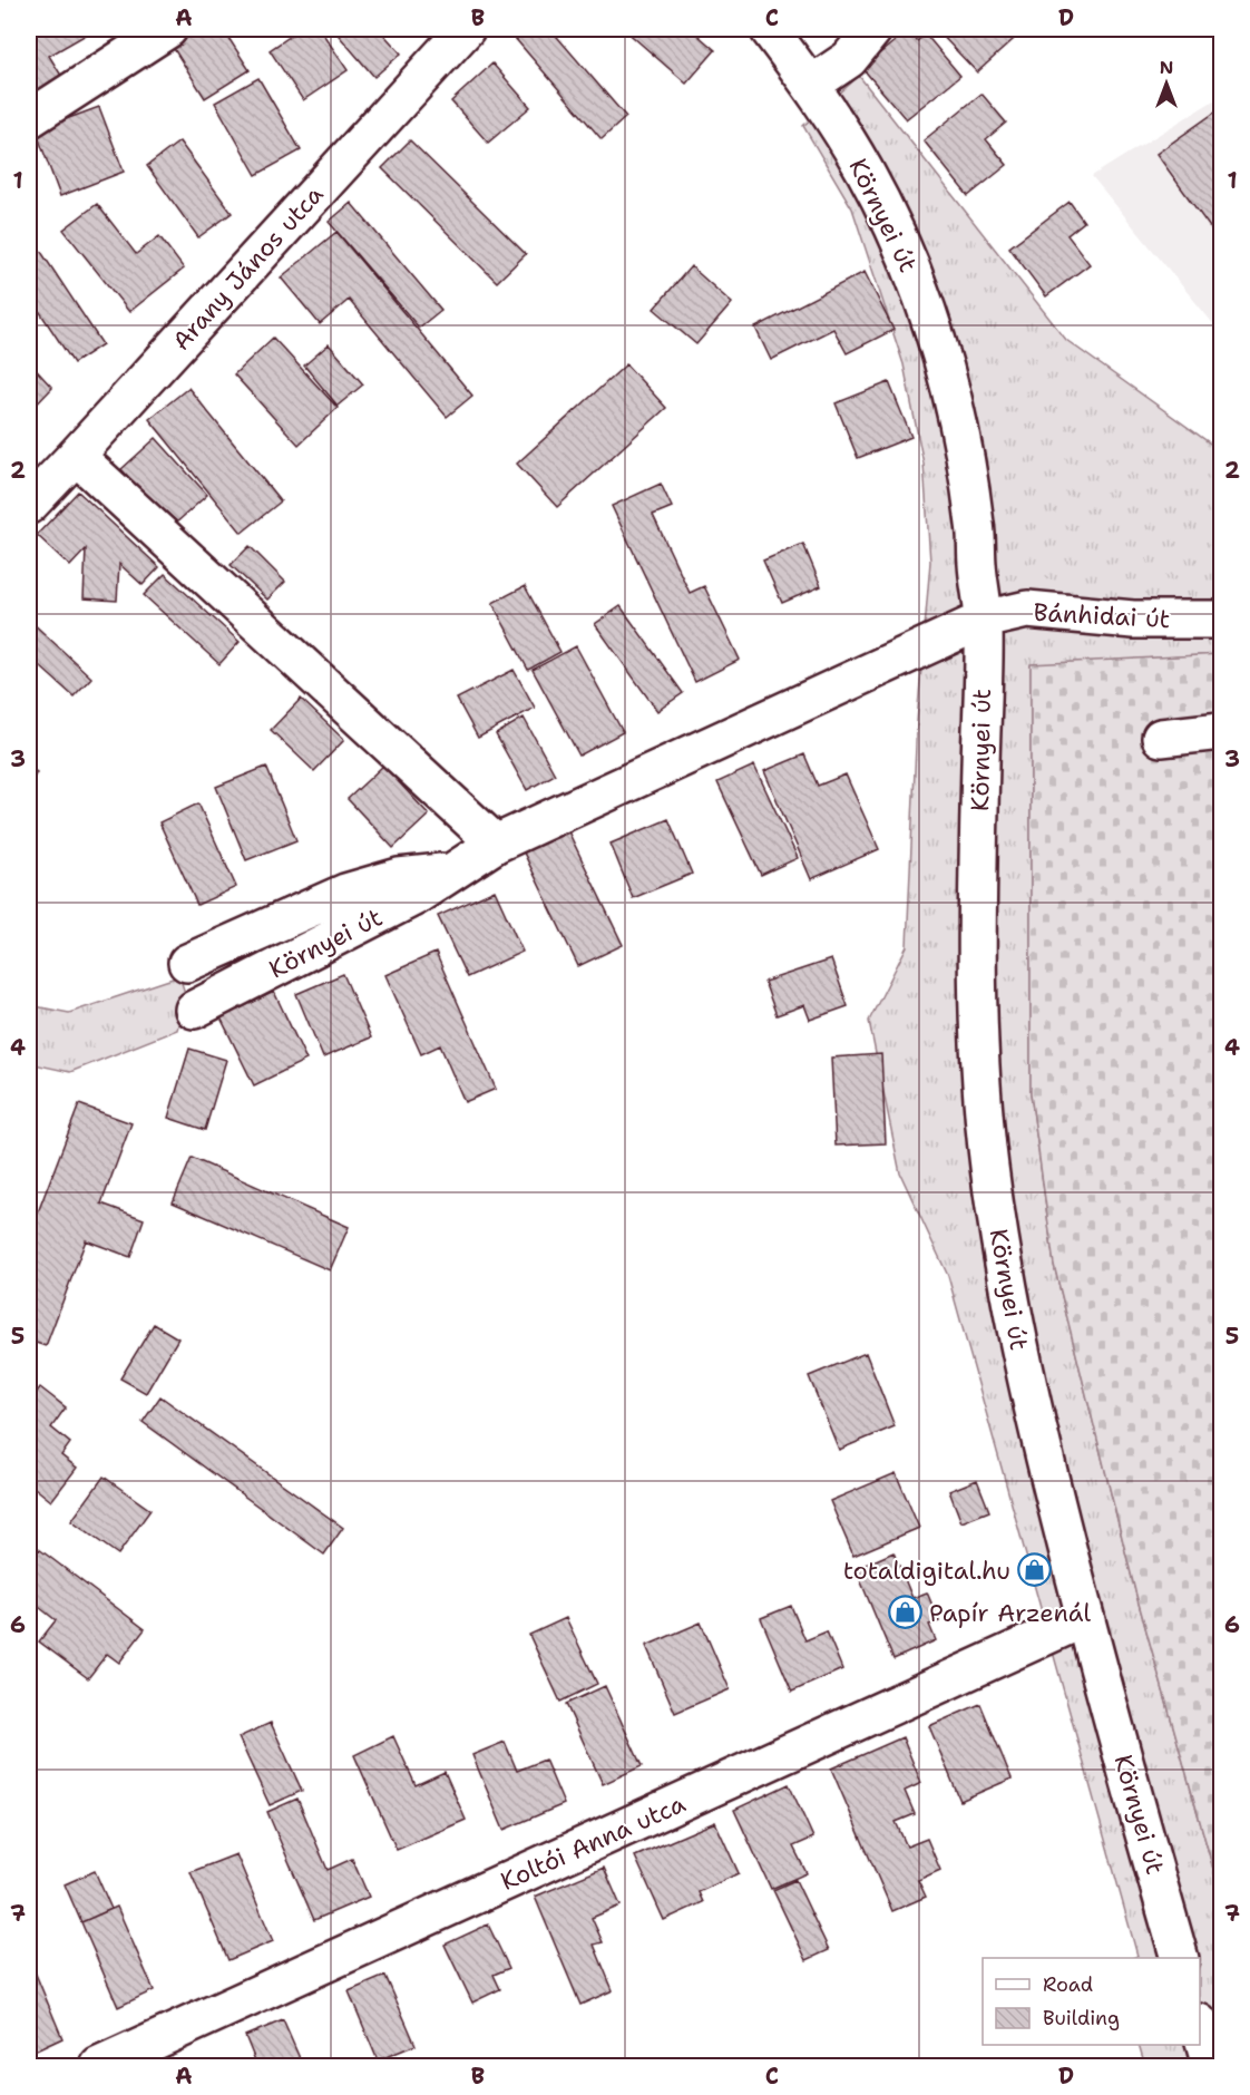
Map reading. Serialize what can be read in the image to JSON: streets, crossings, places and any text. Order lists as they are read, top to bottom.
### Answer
{
  "streets": {
    "street": [
      "Környei út",
      "Arany János utca",
      "Bánhidai út",
      "Koltói Anna utca"
    ]
  },
  "crossings": [
    ["Környei út", "Bánhidai út"],
    ["Környei út", "Koltói Anna utca"]
  ],
  "places": {
    "shop": ["totaldigital.hu", "Papír Arzenál"]
  },
  "legend": ["Road", "Building"],
  "north": "top",
  "grid": {
    "columns": [
      "A",
      "B",
      "C",
      "D"
    ],
    "rows": [
      "1",
      "2",
      "3",
      "4",
      "5",
      "6",
      "7"
    ]
  }
}
